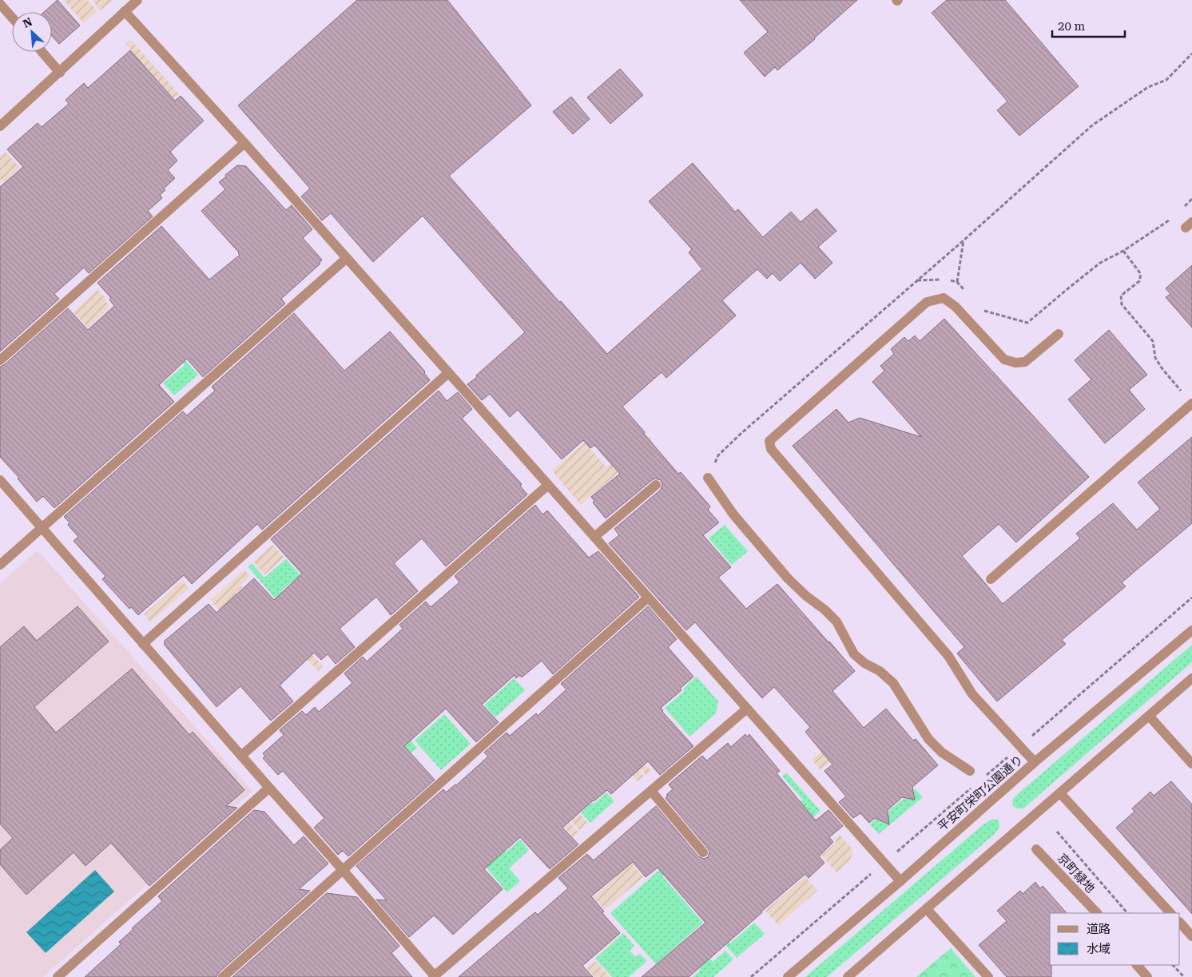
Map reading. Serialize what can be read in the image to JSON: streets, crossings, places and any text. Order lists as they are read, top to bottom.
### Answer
{
  "streets": {
    "street": ["平安町栄町公園通り", "京町緑地"]
  },
  "legend": ["道路", "水域"],
  "scale_bar": "20 m",
  "north": "top left"
}
